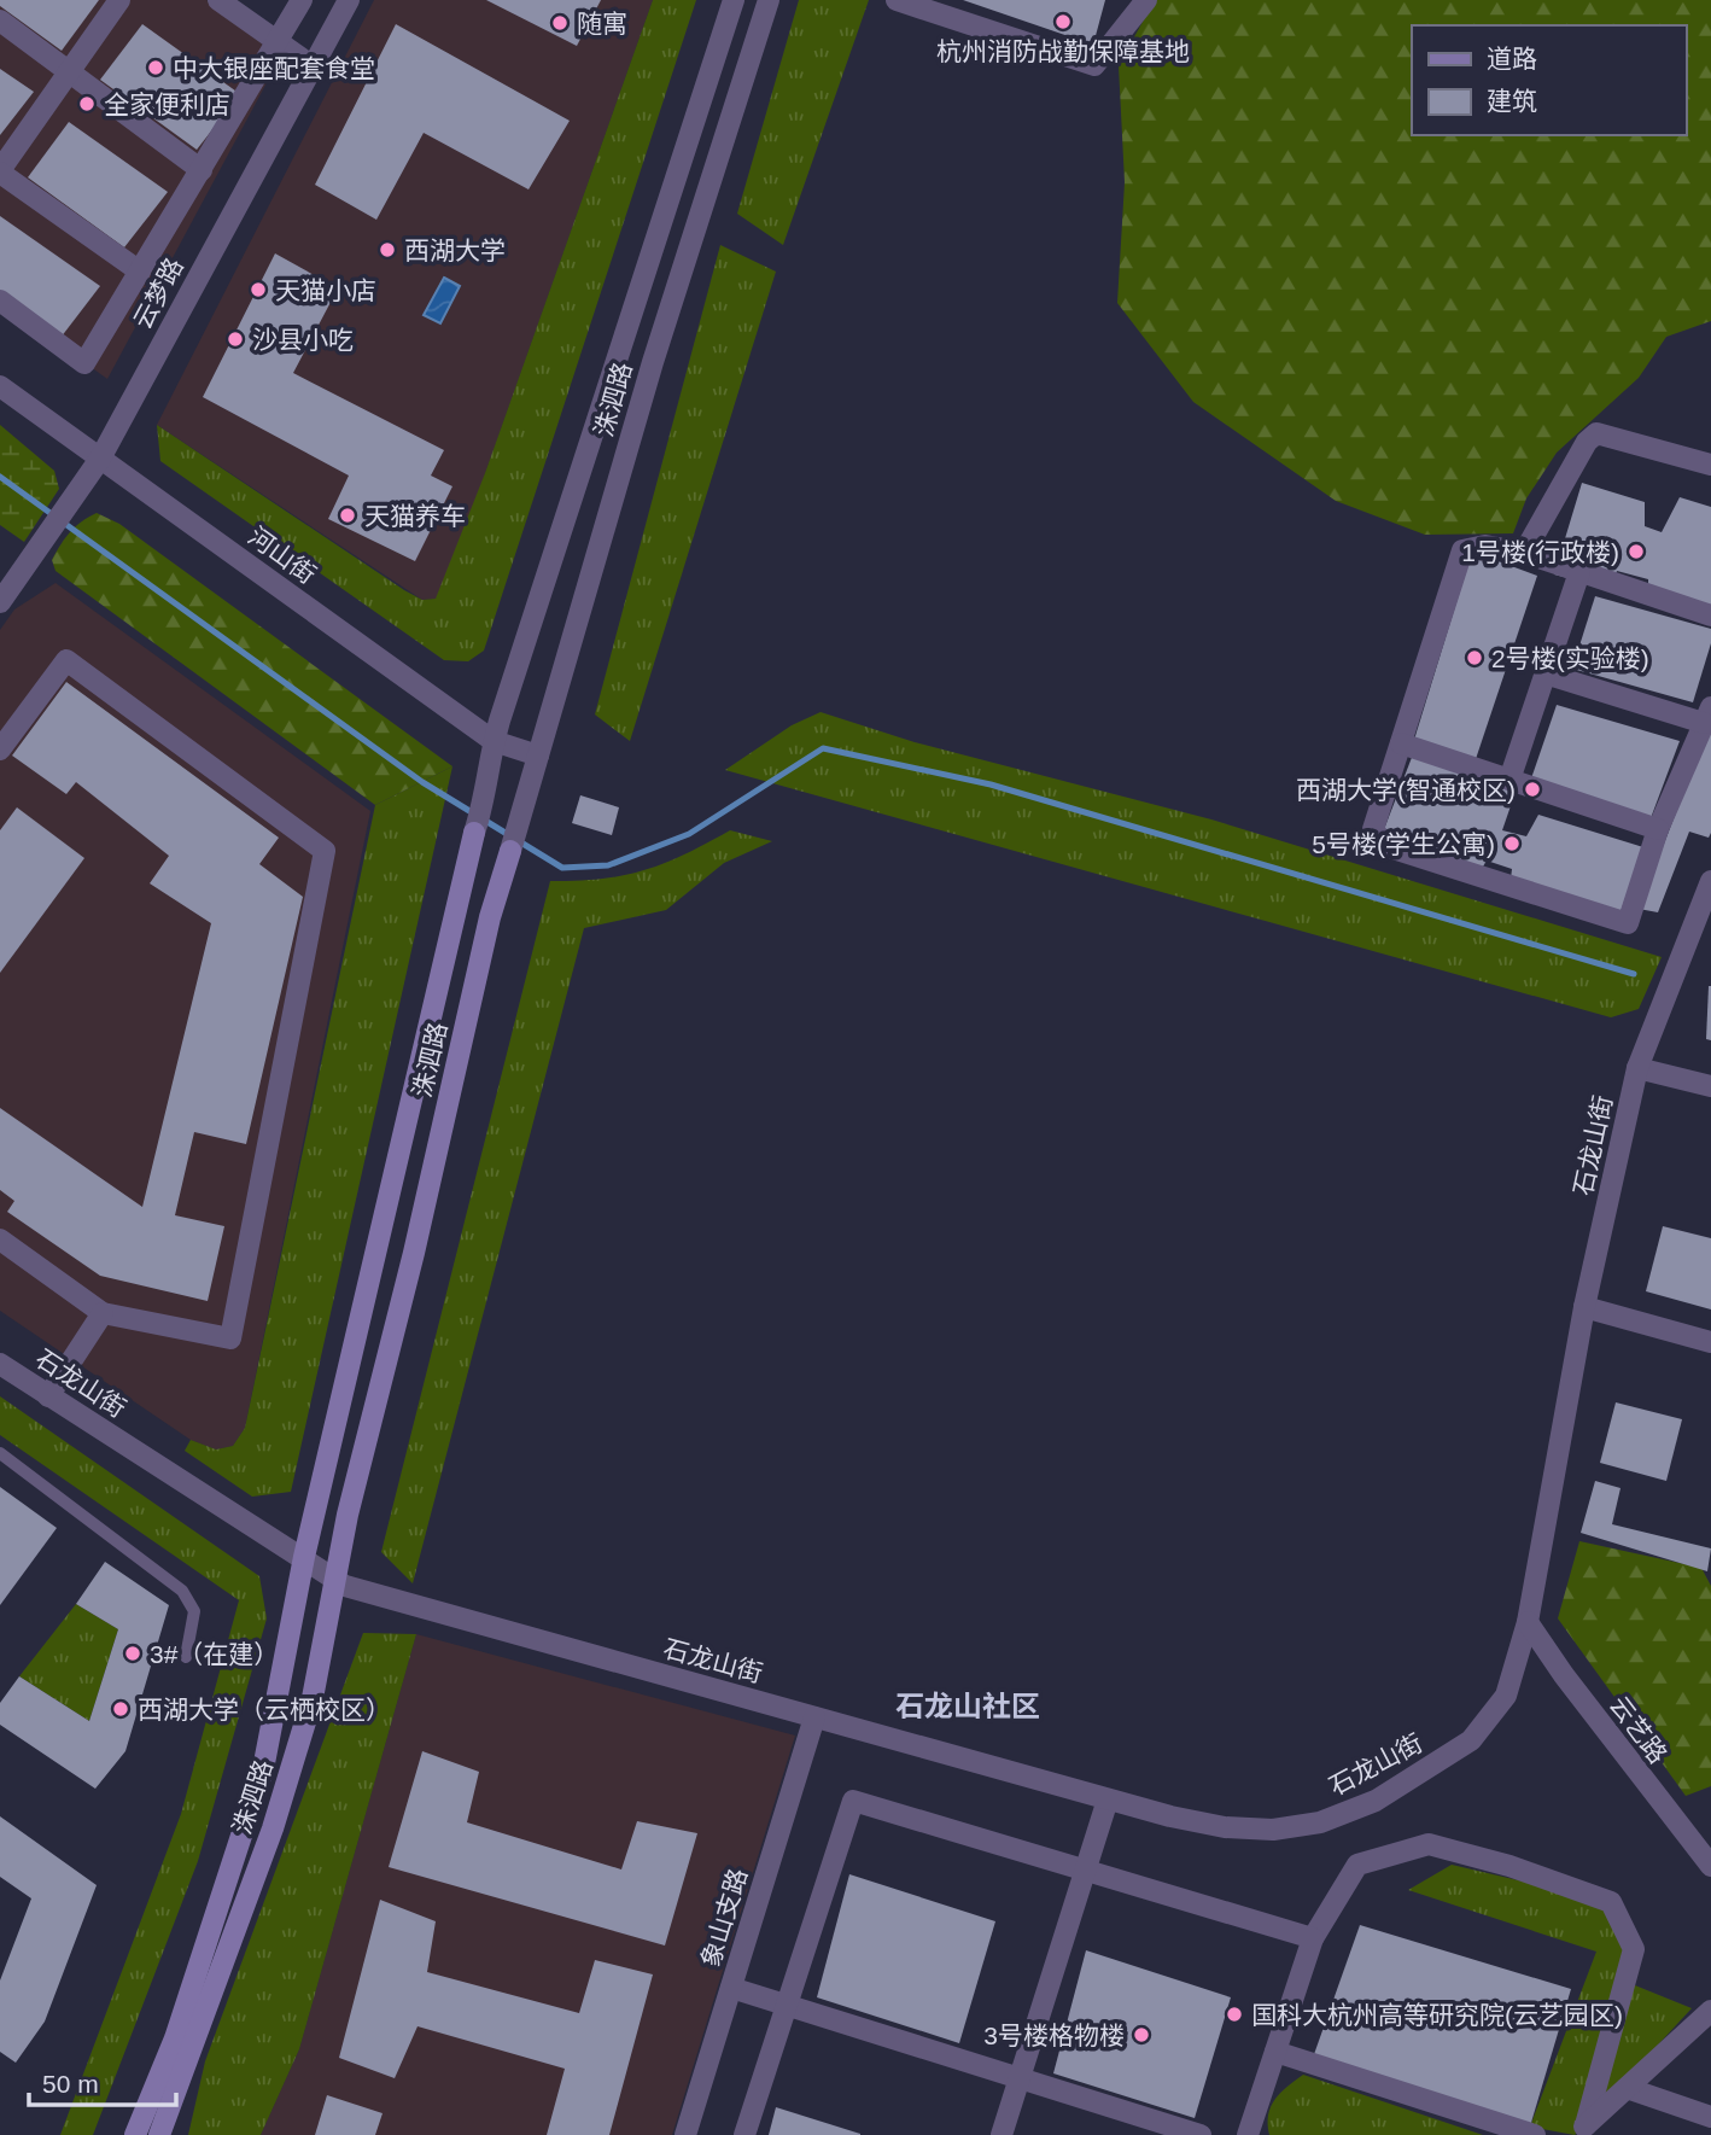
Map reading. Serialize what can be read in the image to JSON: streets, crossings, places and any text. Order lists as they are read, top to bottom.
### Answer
{
  "streets": {
    "main road": ["洙泗路"],
    "street": [
      "云梦路",
      "河山街",
      "石龙山街",
      "云艺路",
      "象山支路"
    ]
  },
  "crossings": [
    ["云梦路", "河山街"],
    ["洙泗路", "河山街"],
    ["洙泗路", "石龙山街"],
    ["石龙山街", "云艺路"],
    ["石龙山街", "象山支路"]
  ],
  "districts": ["石龙山社区"],
  "places": [
    "杭州消防战勤保障基地",
    "随寓",
    "中大银座配套食堂",
    "全家便利店",
    "西湖大学",
    "天猫小店",
    "沙县小吃",
    "天猫养车",
    "1号楼(行政楼)",
    "2号楼(实验楼)",
    "西湖大学(智通校区)",
    "5号楼(学生公寓)",
    "3#（在建）",
    "西湖大学（云栖校区）",
    "国科大杭州高等研究院(云艺园区)",
    "3号楼格物楼"
  ],
  "legend": ["道路", "建筑"],
  "scale_bar": "50 m"
}
